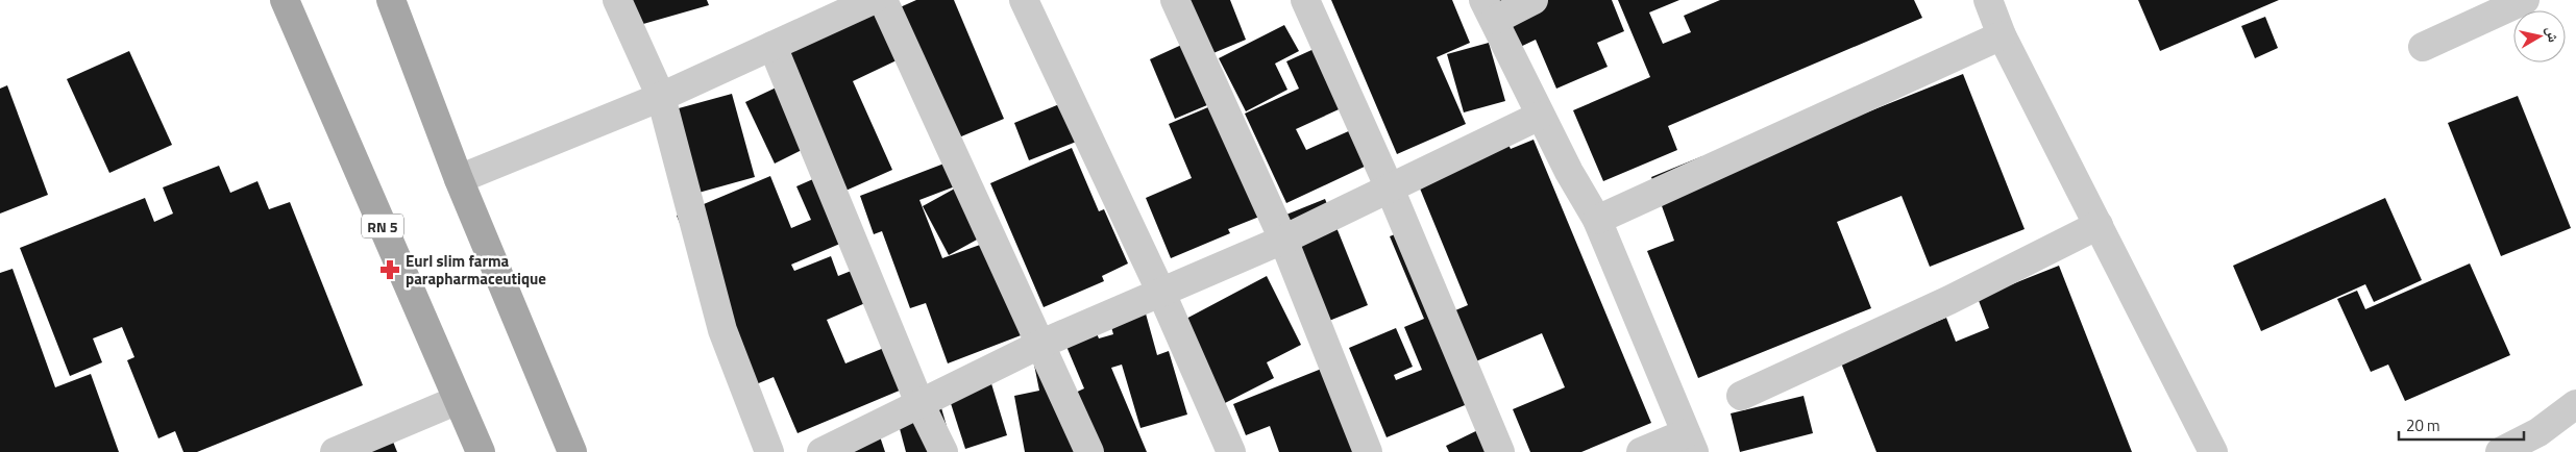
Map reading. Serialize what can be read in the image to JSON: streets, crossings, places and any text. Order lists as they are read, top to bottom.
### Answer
{
  "streets": {
    "main road": ["RN 5"]
  },
  "places": {
    "pharmacy": ["Eurl slim farma parapharmaceutique"]
  },
  "scale_bar": "20 m",
  "north": "right"
}
